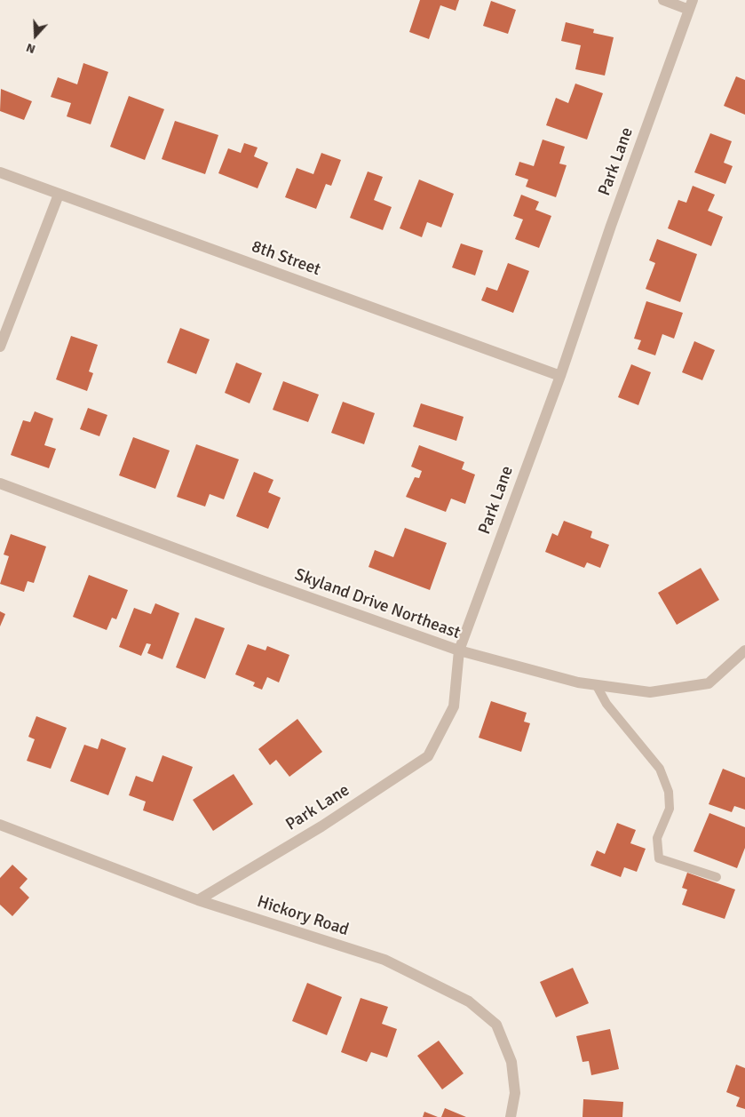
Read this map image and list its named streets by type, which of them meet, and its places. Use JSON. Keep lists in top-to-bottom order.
{
  "streets": {
    "street": [
      "Park Lane",
      "8th Street",
      "Skyland Drive Northeast",
      "Hickory Road"
    ]
  },
  "crossings": [
    ["Park Lane", "8th Street"],
    ["Park Lane", "Skyland Drive Northeast"],
    ["Park Lane", "Hickory Road"]
  ],
  "north": "bottom"
}
